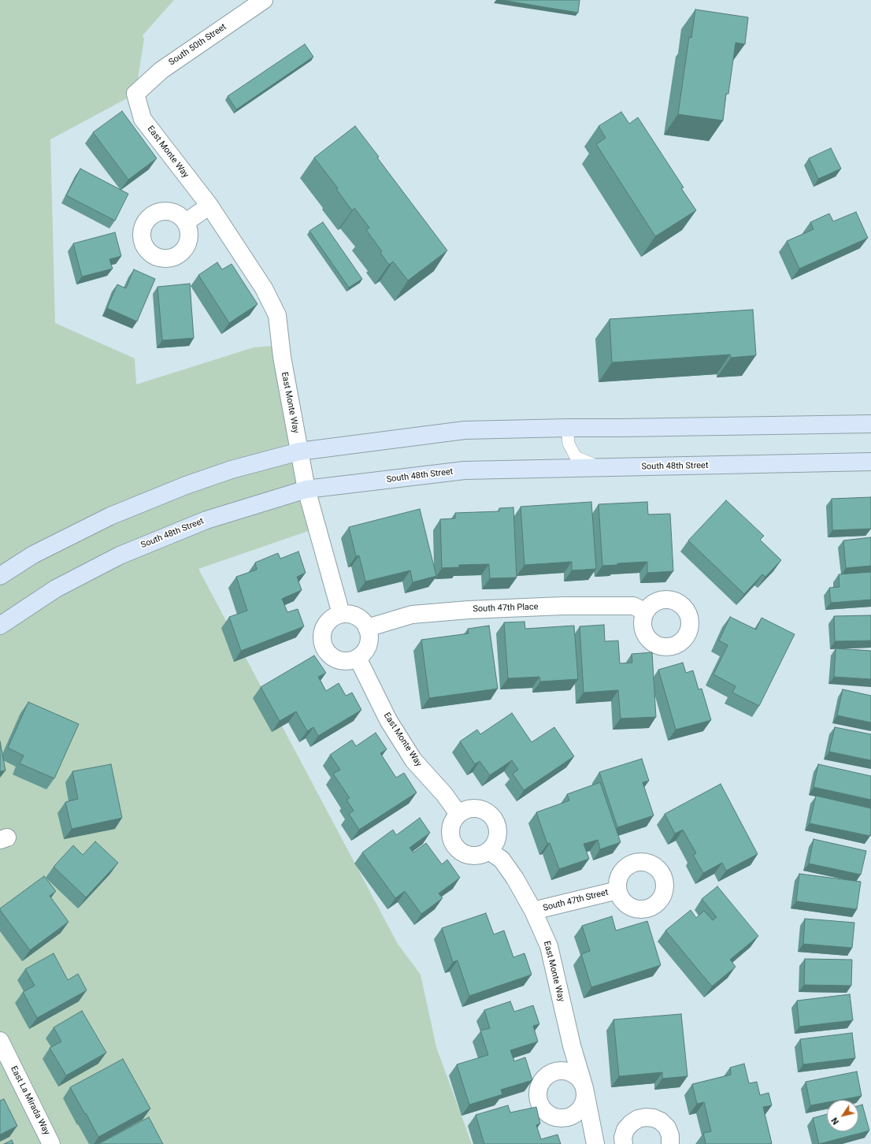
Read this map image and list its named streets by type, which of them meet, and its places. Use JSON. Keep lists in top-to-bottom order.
{
  "streets": {
    "main road": ["South 48th Street"],
    "street": [
      "South 50th Street",
      "East Monte Way",
      "South 47th Place",
      "South 47th Street",
      "East La Mirada Way"
    ]
  },
  "crossings": [
    ["South 50th Street", "East Monte Way"],
    ["East Monte Way", "South 48th Street"],
    ["East Monte Way", "South 47th Place"],
    ["East Monte Way", "South 47th Street"]
  ],
  "north": "bottom left"
}
